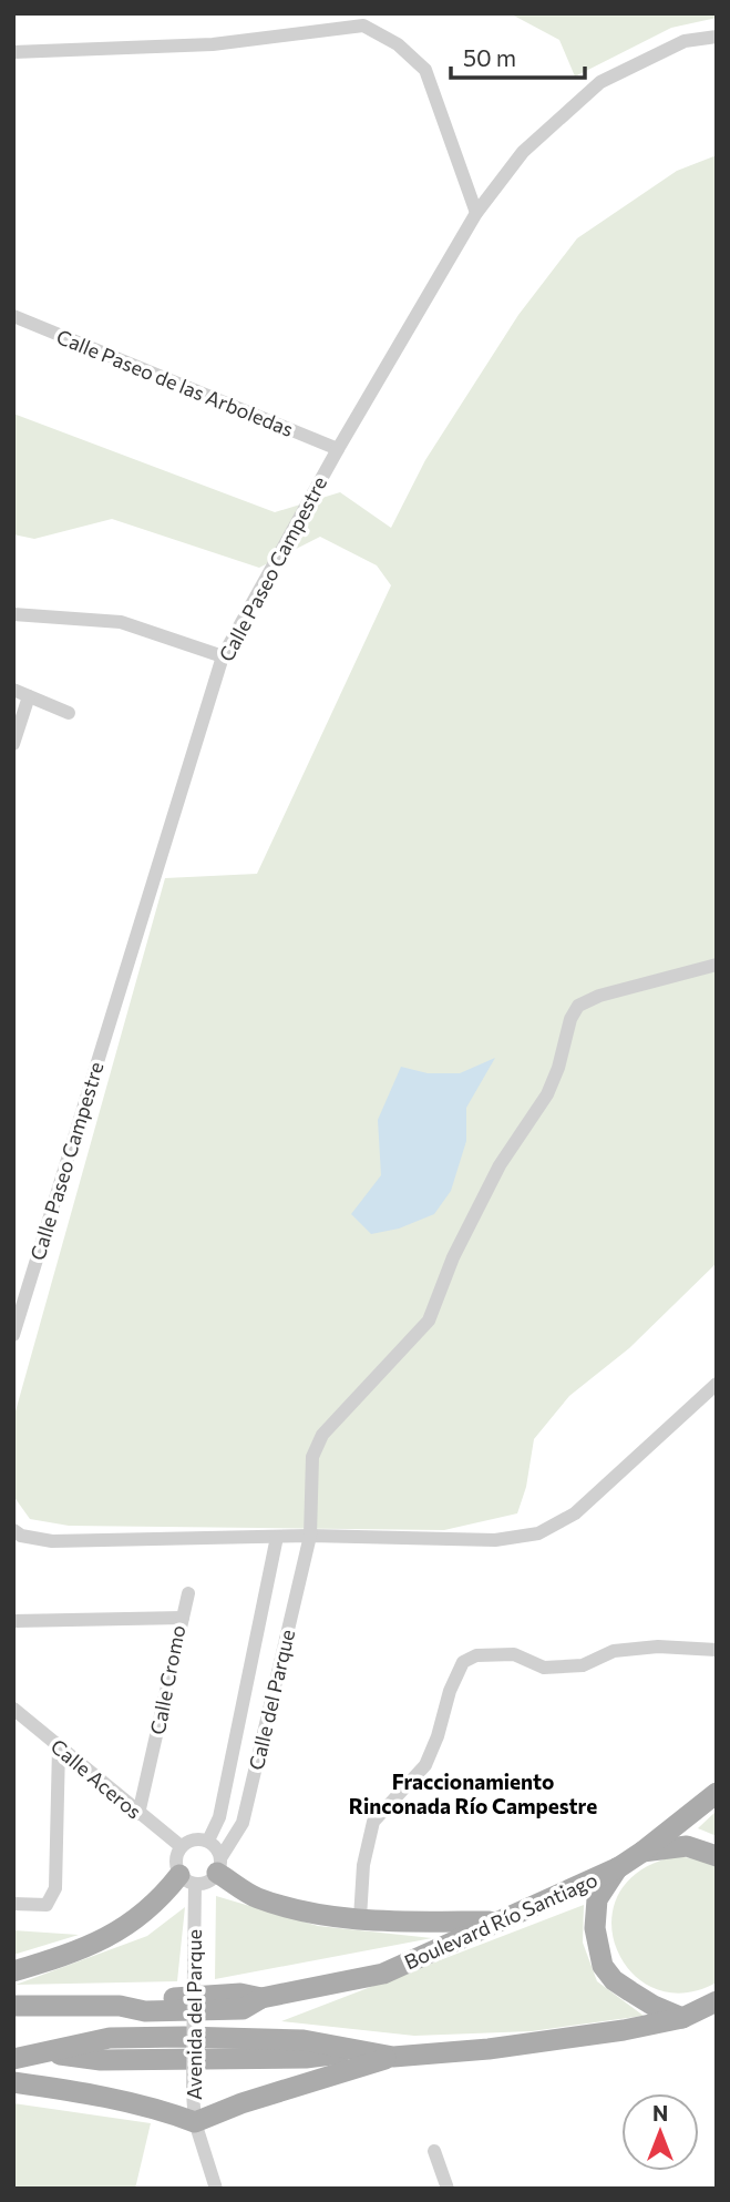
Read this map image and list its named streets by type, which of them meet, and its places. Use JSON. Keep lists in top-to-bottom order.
{
  "streets": {
    "main road": ["Boulevard Río Santiago"],
    "street": [
      "Calle Paseo de las Arboledas",
      "Calle Paseo Campestre",
      "Calle Cromo",
      "Calle del Parque",
      "Calle Aceros",
      "Avenida del Parque"
    ]
  },
  "crossings": [
    ["Calle Paseo de las Arboledas", "Calle Paseo Campestre"],
    ["Calle Cromo", "Calle Aceros"],
    ["Calle del Parque", "Calle Aceros"],
    ["Calle del Parque", "Avenida del Parque"],
    ["Calle Aceros", "Avenida del Parque"]
  ],
  "districts": ["Fraccionamiento Rinconada Río Campestre"],
  "scale_bar": "50 m",
  "north": "top"
}
